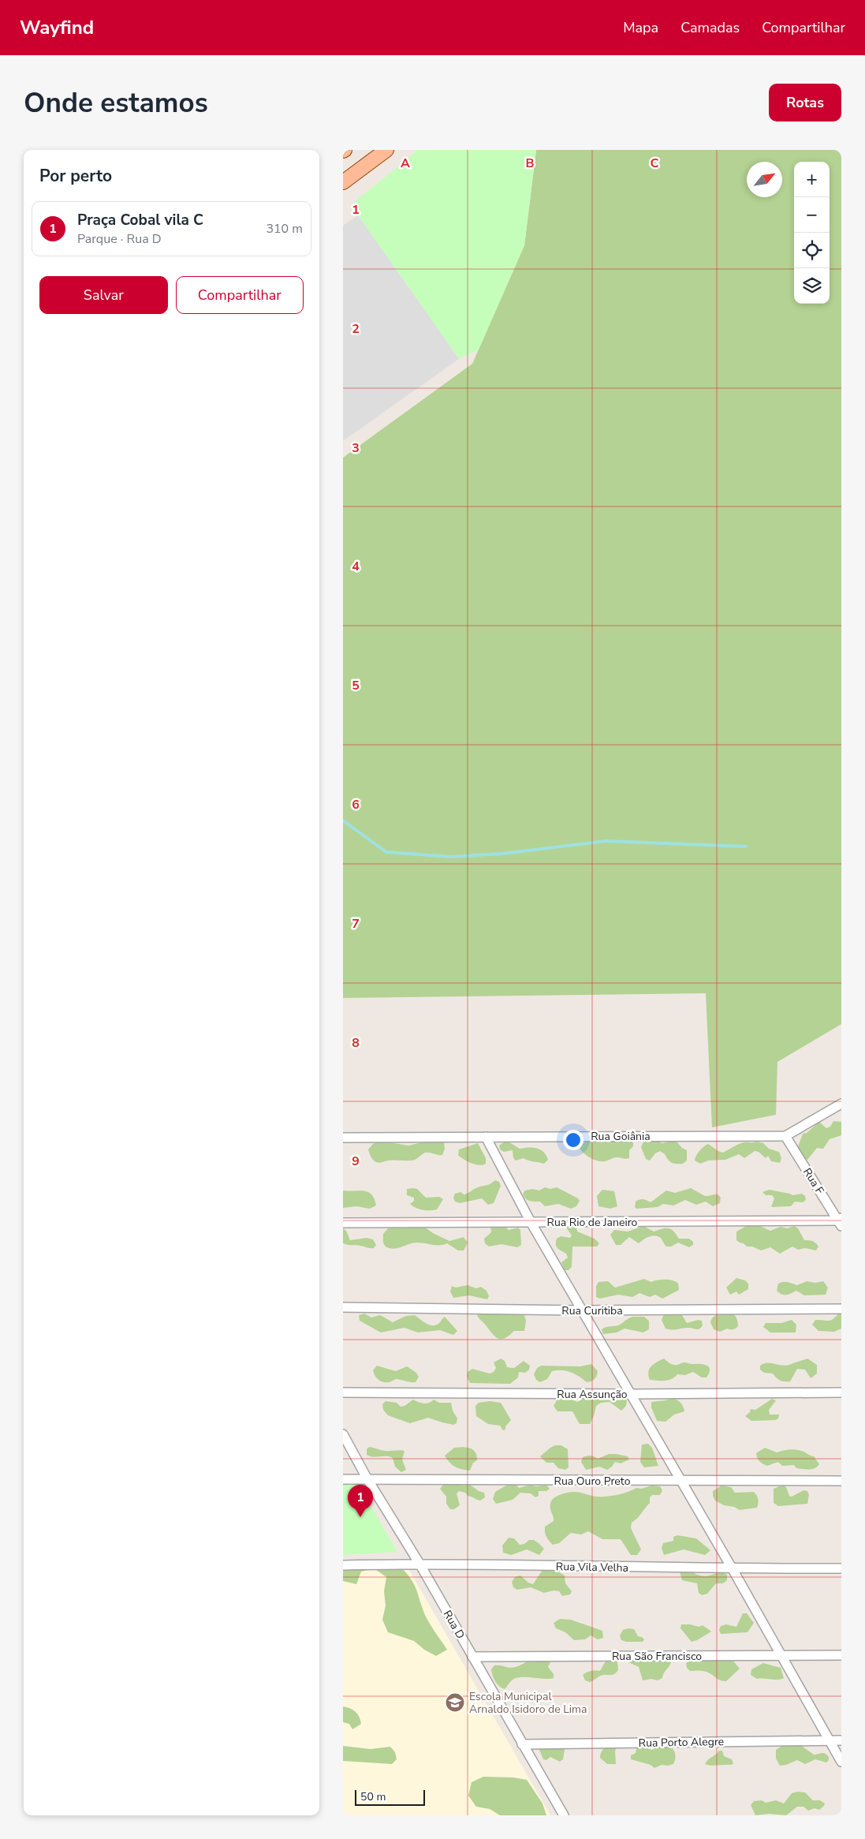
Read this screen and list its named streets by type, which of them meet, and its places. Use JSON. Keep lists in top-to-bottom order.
{
  "streets": {
    "street": [
      "Rua Goiânia",
      "Rua F",
      "Rua Rio de Janeiro",
      "Rua Curitiba",
      "Rua Assunção",
      "Rua Ouro Preto",
      "Rua Vila Velha",
      "Rua D",
      "Rua São Francisco",
      "Rua Porto Alegre"
    ]
  },
  "crossings": [
    ["Rua Goiânia", "Rua F"],
    ["Rua F", "Rua Rio de Janeiro"],
    ["Rua Ouro Preto", "Rua D"],
    ["Rua Vila Velha", "Rua D"],
    ["Rua D", "Rua São Francisco"],
    ["Rua D", "Rua Porto Alegre"]
  ],
  "places": {
    "school or university": ["Escola Municipal Arnaldo Isidoro de Lima"]
  },
  "scale_bar": "50 m",
  "north": "top right",
  "page": {
    "header": "Wayfind",
    "nav": ["Mapa", "Camadas", "Compartilhar"],
    "buttons": [
      "Rotas",
      ["Salvar", "Compartilhar"]
    ],
    "title": "Onde estamos",
    "heading": "Por perto",
    "map_buttons": ["+", "−"],
    "list": [
      {
        "mark": "1",
        "name": "Praça Cobal vila C",
        "note": "Parque · Rua D",
        "value": "310 m"
      }
    ],
    "pins": "1",
    "scale": "50 m"
  },
  "grid": {
    "columns": ["A", "B", "C"],
    "rows": [
      "1",
      "2",
      "3",
      "4",
      "5",
      "6",
      "7",
      "8",
      "9"
    ]
  }
}
